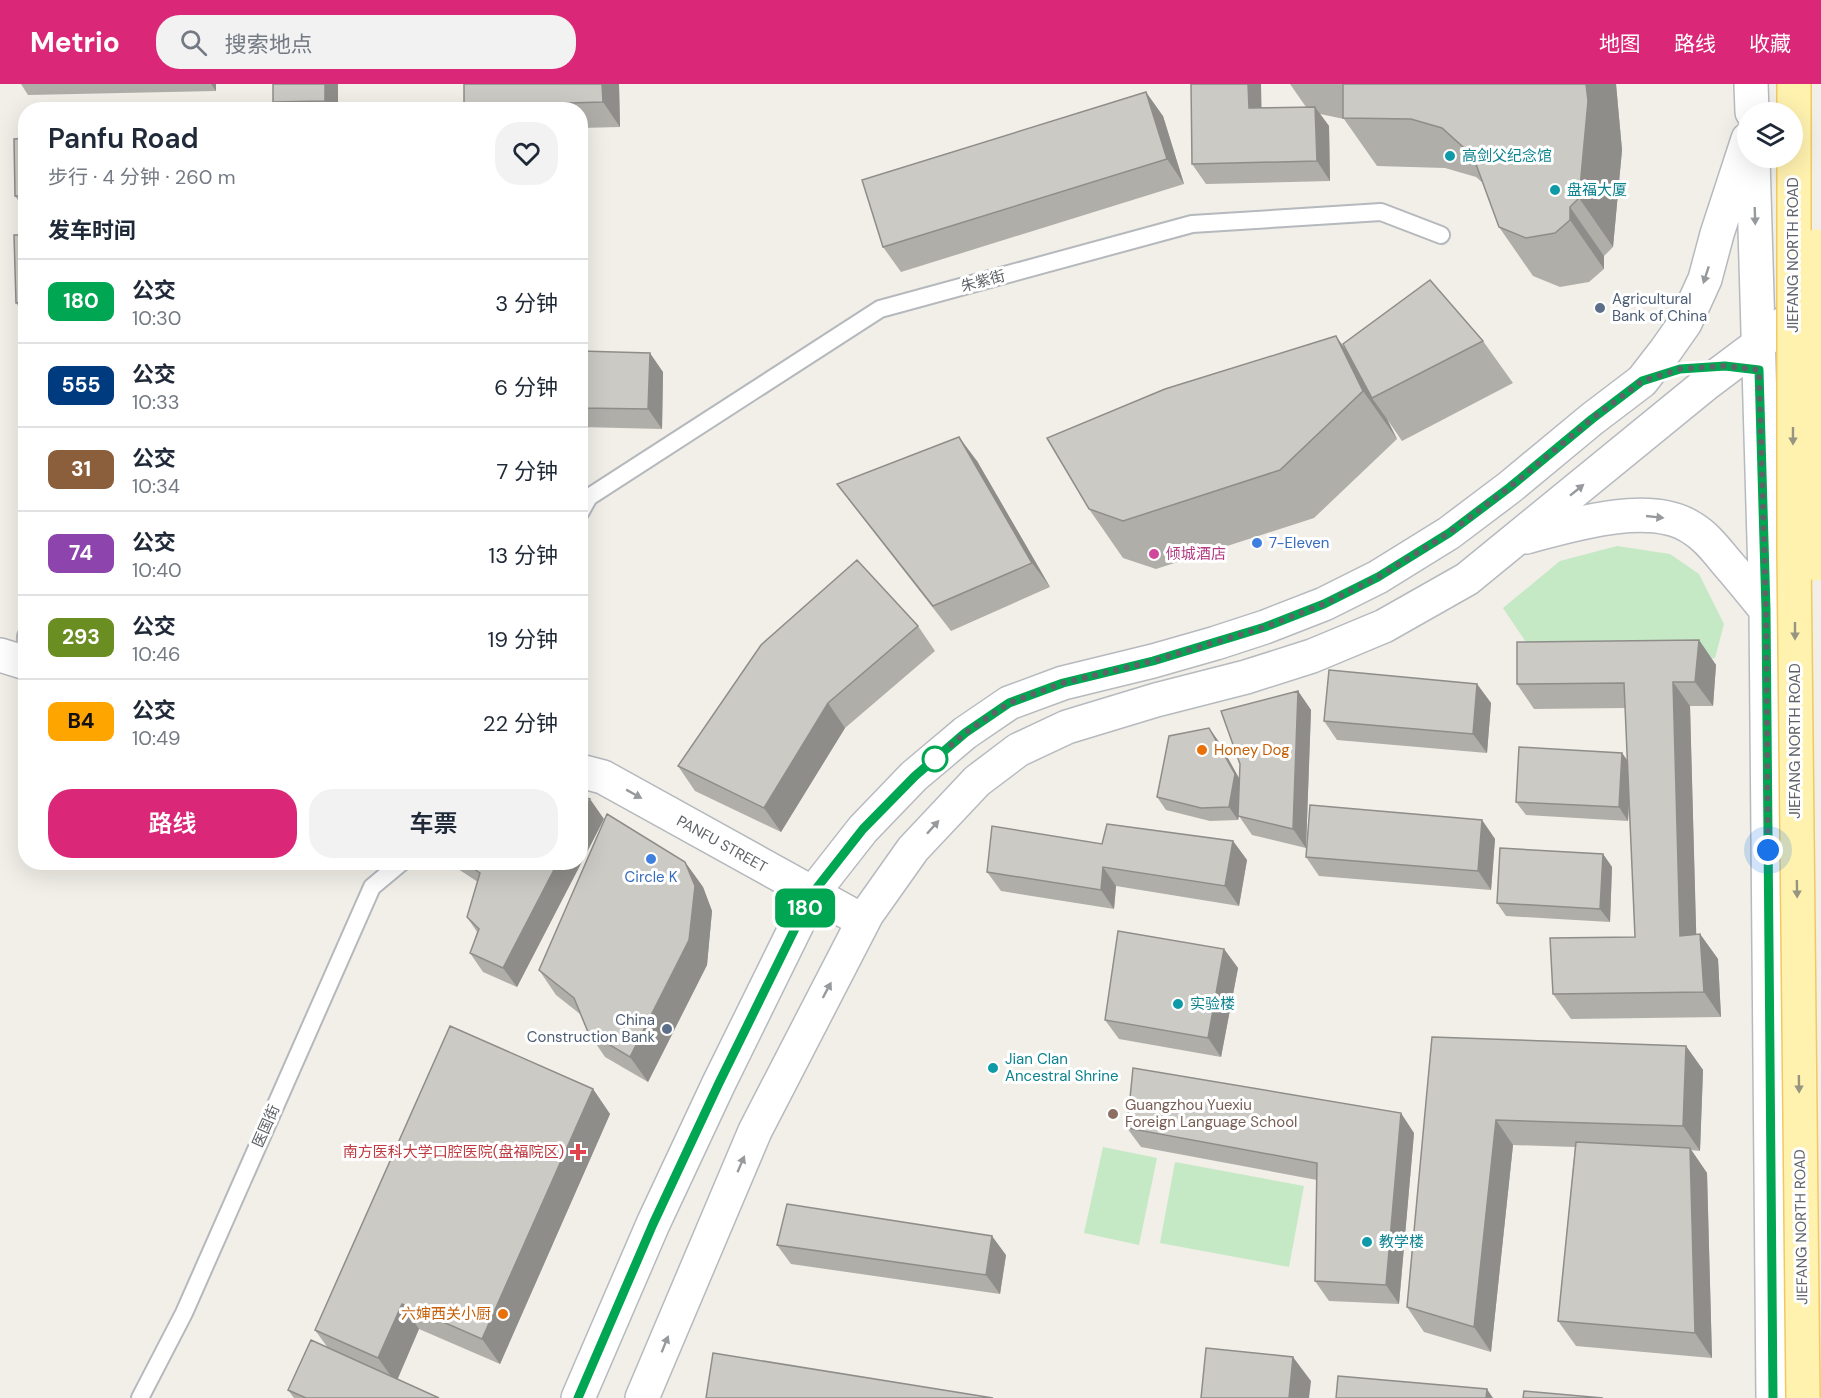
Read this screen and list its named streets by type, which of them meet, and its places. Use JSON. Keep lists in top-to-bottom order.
{
  "streets": {
    "main road": ["JIEFANG NORTH ROAD", "PANFU STREET"],
    "lane": ["朱紫街", "医国街"]
  },
  "one_way": ["PANFU STREET"],
  "places": {
    "other": [
      "高剑父纪念馆",
      "盘福大厦",
      "Agricultural Bank of China",
      "7-Eleven",
      "倾城酒店",
      "Honey Dog",
      "Circle K",
      "实验楼",
      "China Construction Bank",
      "Jian Clan Ancestral Shrine",
      "Guangzhou Yuexiu Foreign Language School",
      "教学楼",
      "六婶西关小厨"
    ],
    "health": ["南方医科大学口腔医院(盘福院区)"]
  },
  "lines": ["bus line 180"],
  "page": {
    "header": "Metrio",
    "search": "搜索地点",
    "nav": ["地图", "路线", "收藏"],
    "on_map": "180",
    "heading": [
      ["Panfu Road", "步行 · 4 分钟 · 260 m"],
      "发车时间"
    ],
    "list": [
      {
        "mark": "180",
        "name": "公交",
        "note": "10:30",
        "value": "3 分钟"
      },
      {
        "mark": "555",
        "name": "公交",
        "note": "10:33",
        "value": "6 分钟"
      },
      {
        "mark": "31",
        "name": "公交",
        "note": "10:34",
        "value": "7 分钟"
      },
      {
        "mark": "74",
        "name": "公交",
        "note": "10:40",
        "value": "13 分钟"
      },
      {
        "mark": "293",
        "name": "公交",
        "note": "10:46",
        "value": "19 分钟"
      },
      {
        "mark": "B4",
        "name": "公交",
        "note": "10:49",
        "value": "22 分钟"
      }
    ],
    "buttons": ["路线", "车票"]
  }
}
